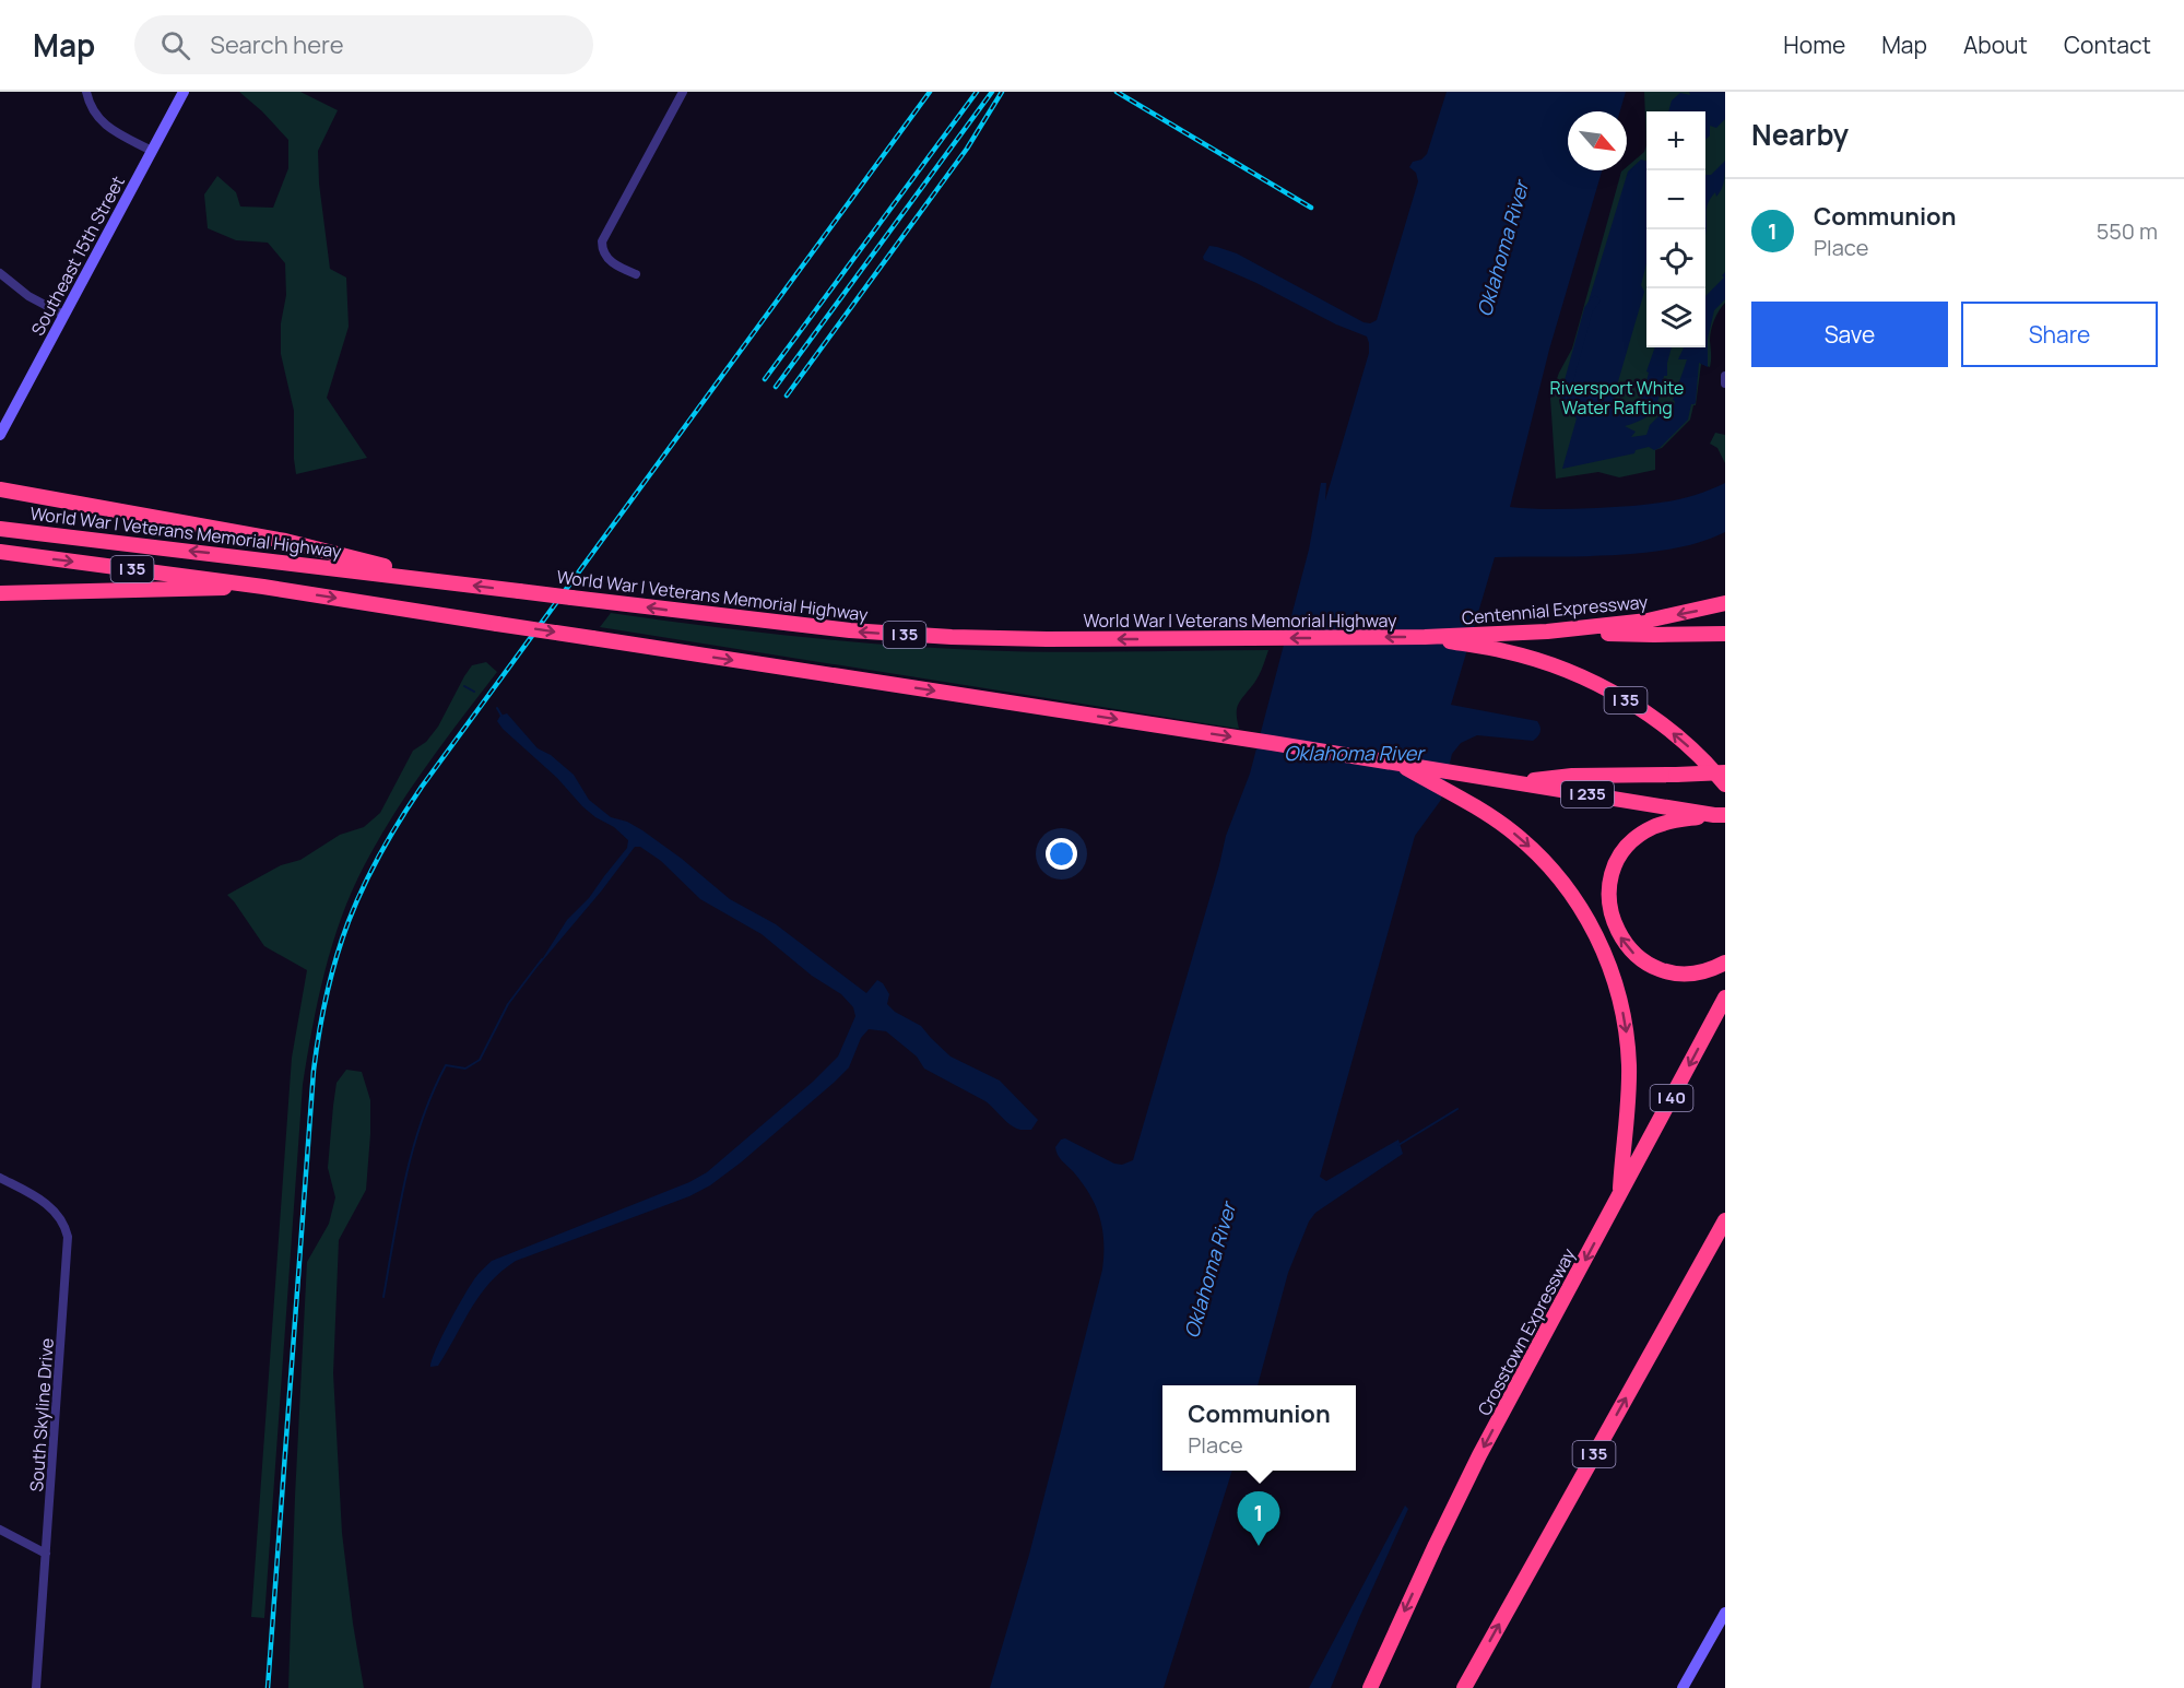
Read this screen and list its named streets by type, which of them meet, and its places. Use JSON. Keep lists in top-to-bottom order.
{
  "streets": {
    "highway": [
      "World War I Veterans Memorial Highway",
      "I 35",
      "Centennial Expressway",
      "I 235",
      "I 40",
      "Crosstown Expressway"
    ],
    "main road": ["Southeast 15th Street"],
    "street": ["South Skyline Drive"]
  },
  "crossings": [
    ["World War I Veterans Memorial Highway", "I 35"],
    ["World War I Veterans Memorial Highway", "Centennial Expressway"],
    ["I 35", "Centennial Expressway"],
    ["I 35", "I 235"],
    ["I 35", "Crosstown Expressway"]
  ],
  "water": ["Oklahoma River"],
  "parks": ["Riversport White Water Rafting"],
  "north": "bottom right",
  "page": {
    "header": "Map",
    "search": "Search here",
    "nav": [
      "Home",
      "Map",
      "About",
      "Contact"
    ],
    "heading": "Nearby",
    "map_buttons": ["+", "−"],
    "list": [
      {
        "mark": "1",
        "name": "Communion",
        "note": "Place",
        "value": "550 m"
      }
    ],
    "buttons": ["Save", "Share"],
    "popup": ["Communion", "Place"],
    "pins": "1"
  }
}
